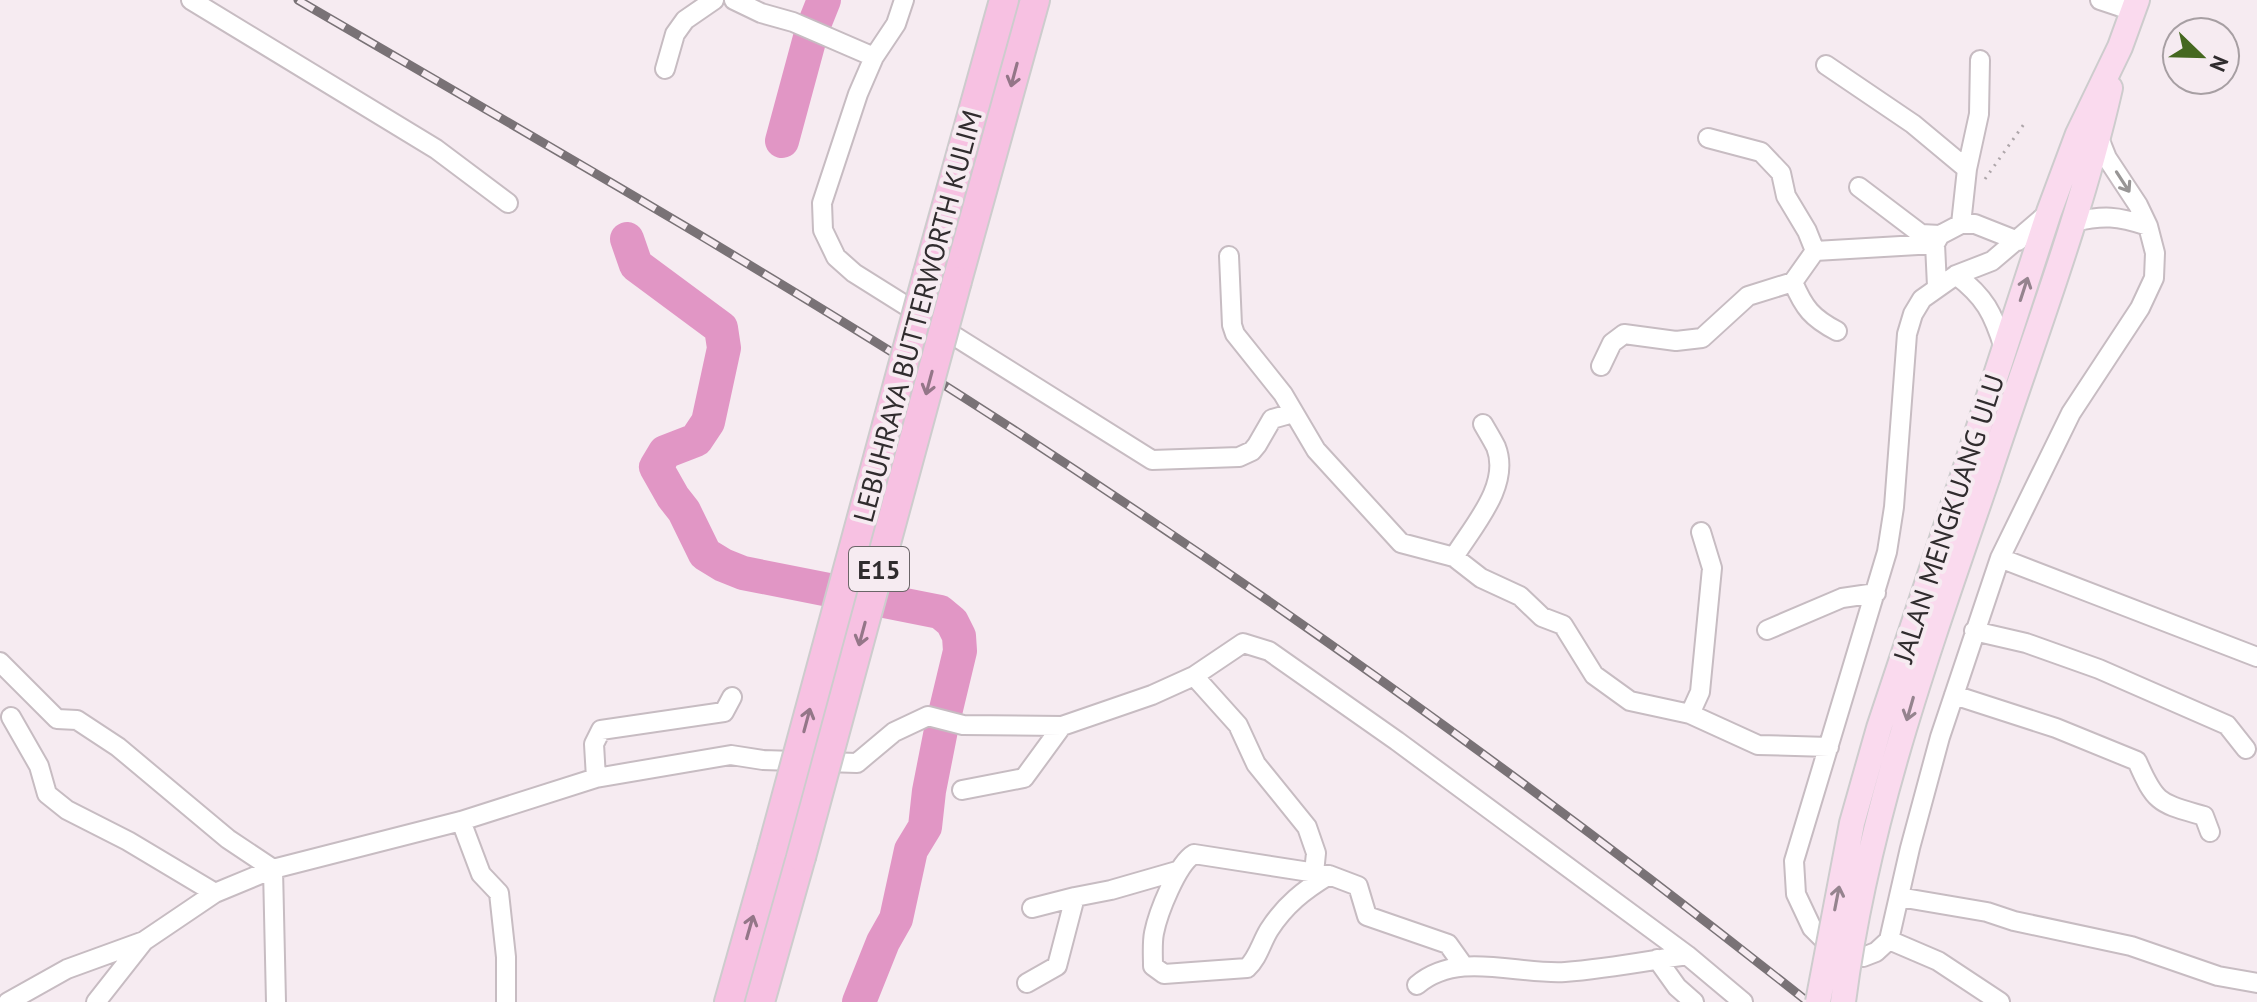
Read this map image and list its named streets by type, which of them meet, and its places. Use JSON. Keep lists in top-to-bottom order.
{
  "streets": {
    "highway": ["LEBUHRAYA BUTTERWORTH KULIM", "E15"],
    "main road": ["JALAN MENGKUANG ULU"]
  },
  "north": "bottom right"
}
